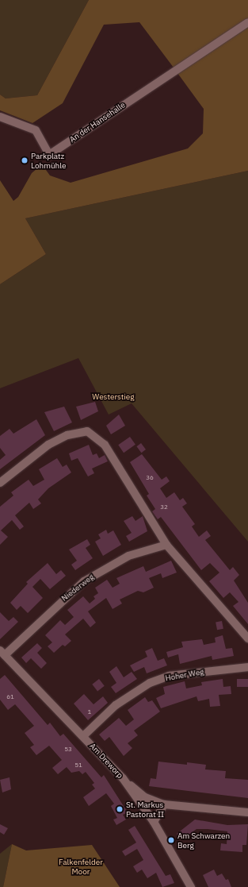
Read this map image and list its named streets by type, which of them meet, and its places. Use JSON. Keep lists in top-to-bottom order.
{
  "streets": {
    "street": [
      "An der Hansehalle",
      "Niederweg",
      "Hoher Weg",
      "Am Dreworp"
    ]
  },
  "crossings": [
    ["Niederweg", "Am Dreworp"],
    ["Hoher Weg", "Am Dreworp"]
  ],
  "parks": ["Westerstieg", "Falkenfelder Moor"],
  "places": ["Parkplatz Lohmühle", "St. Markus Pastorat II", "Am Schwarzen Berg"],
  "house_numbers": [
    "36",
    "32",
    "61",
    "1",
    "53",
    "51"
  ]
}
